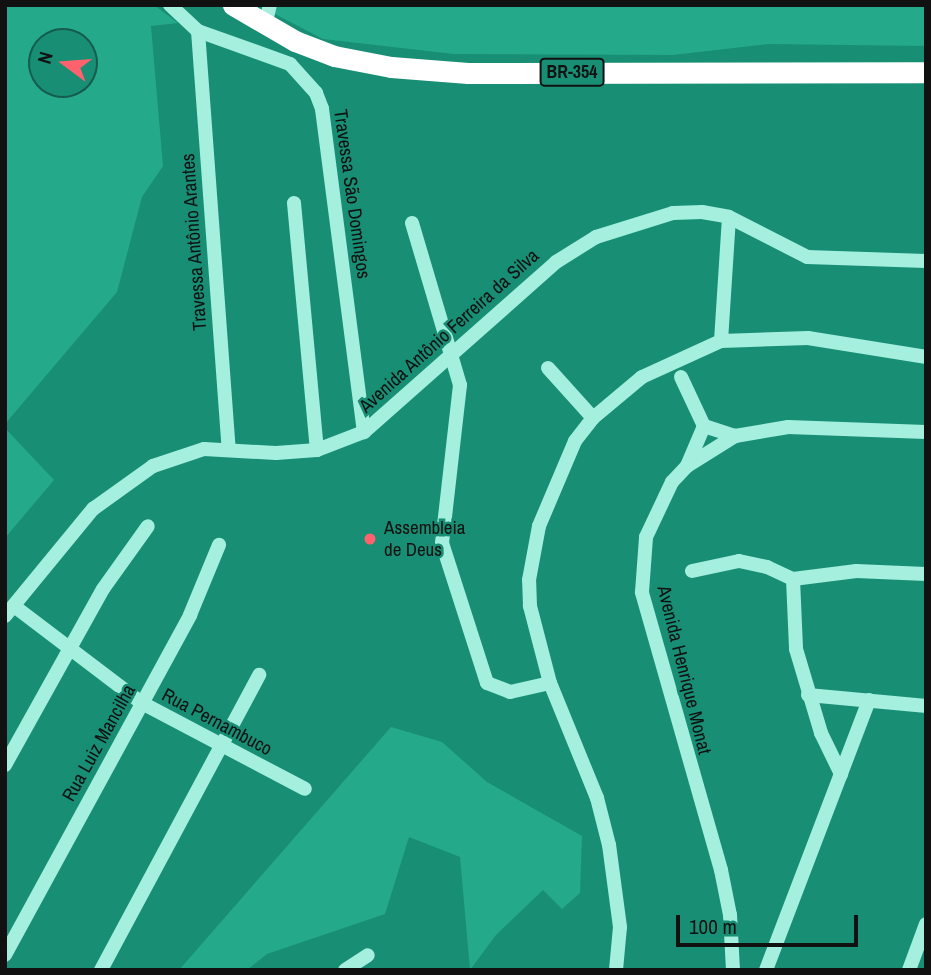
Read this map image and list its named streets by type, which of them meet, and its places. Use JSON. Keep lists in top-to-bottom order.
{
  "streets": {
    "highway": ["BR-354"],
    "street": [
      "Travessa São Domingos",
      "Travessa Antônio Arantes",
      "Avenida Antônio Ferreira da Silva",
      "Avenida Henrique Monat",
      "Rua Pernambuco",
      "Rua Luiz Mancilha"
    ]
  },
  "crossings": [
    ["Travessa São Domingos", "Travessa Antônio Arantes"],
    ["Travessa São Domingos", "Avenida Antônio Ferreira da Silva"],
    ["Travessa Antônio Arantes", "Avenida Antônio Ferreira da Silva"],
    ["Avenida Antônio Ferreira da Silva", "Rua Pernambuco"],
    ["Rua Pernambuco", "Rua Luiz Mancilha"]
  ],
  "places": ["Assembleia de Deus"],
  "scale_bar": "100 m",
  "north": "left"
}
